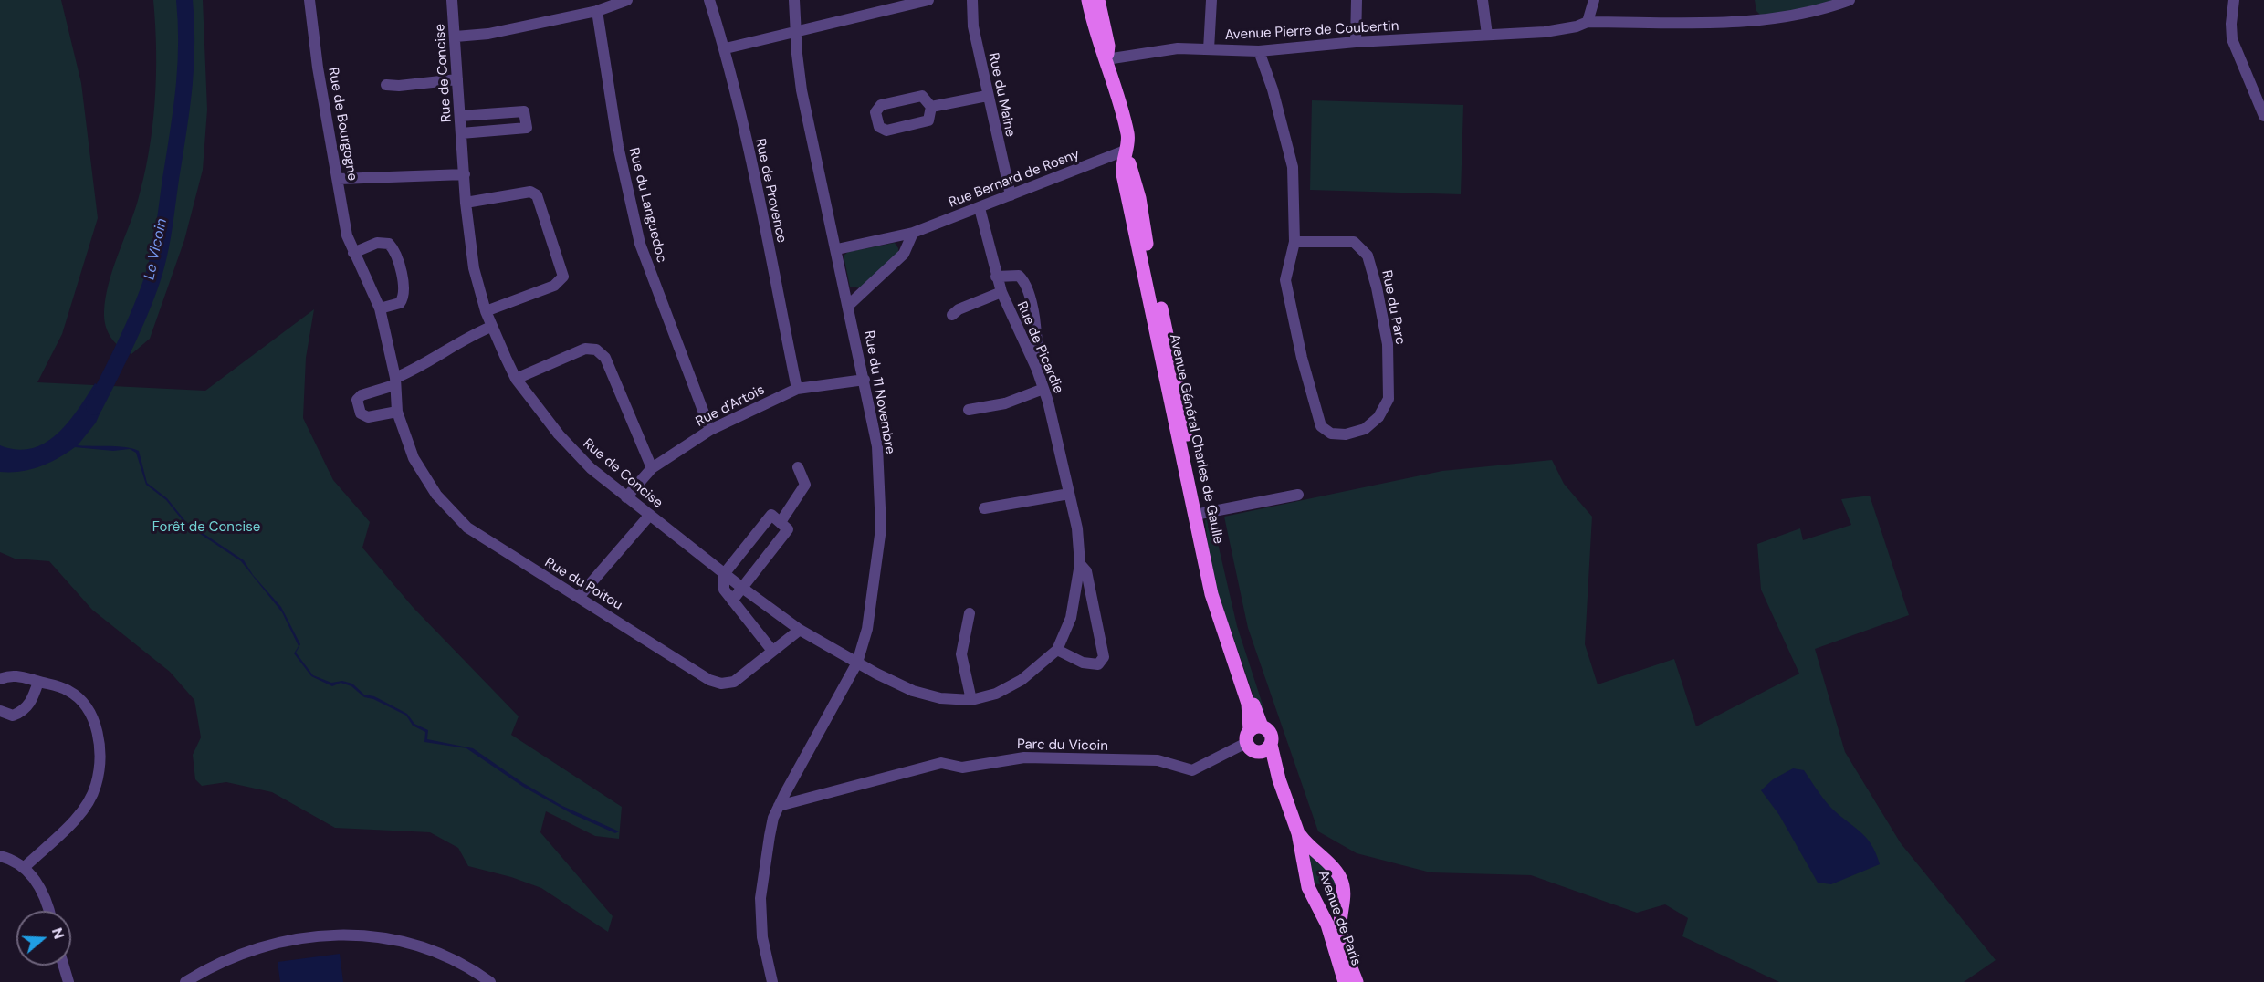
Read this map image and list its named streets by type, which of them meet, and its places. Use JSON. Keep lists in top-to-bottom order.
{
  "streets": {
    "main road": ["Avenue Général Charles de Gaulle", "Avenue de Paris"],
    "street": [
      "Avenue Pierre de Coubertin",
      "Rue de Concise",
      "Rue du Maine",
      "Rue de Bourgogne",
      "Rue Bernard de Rosny",
      "Rue de Provence",
      "Rue du Languedoc",
      "Rue du Parc",
      "Rue de Picardie",
      "Rue du 11 Novembre",
      "Rue d'Artois",
      "Rue du Poitou",
      "Parc du Vicoin"
    ]
  },
  "crossings": [
    ["Avenue Pierre de Coubertin", "Rue du Parc"],
    ["Avenue Pierre de Coubertin", "Avenue Général Charles de Gaulle"],
    ["Rue de Concise", "Rue de Picardie"],
    ["Rue de Concise", "Rue du 11 Novembre"],
    ["Rue de Concise", "Rue d'Artois"],
    ["Rue de Concise", "Rue du Poitou"],
    ["Rue du Maine", "Rue Bernard de Rosny"],
    ["Rue de Bourgogne", "Rue du Poitou"],
    ["Rue Bernard de Rosny", "Rue de Picardie"],
    ["Rue Bernard de Rosny", "Rue du 11 Novembre"],
    ["Rue Bernard de Rosny", "Avenue Général Charles de Gaulle"],
    ["Rue de Provence", "Rue d'Artois"],
    ["Rue du Languedoc", "Rue d'Artois"],
    ["Rue de Picardie", "Rue du 11 Novembre"],
    ["Rue du 11 Novembre", "Rue d'Artois"],
    ["Rue du 11 Novembre", "Parc du Vicoin"],
    ["Avenue Général Charles de Gaulle", "Parc du Vicoin"],
    ["Avenue Général Charles de Gaulle", "Avenue de Paris"]
  ],
  "water": ["Le Vicoin"],
  "parks": ["Forêt de Concise"],
  "north": "right"
}
